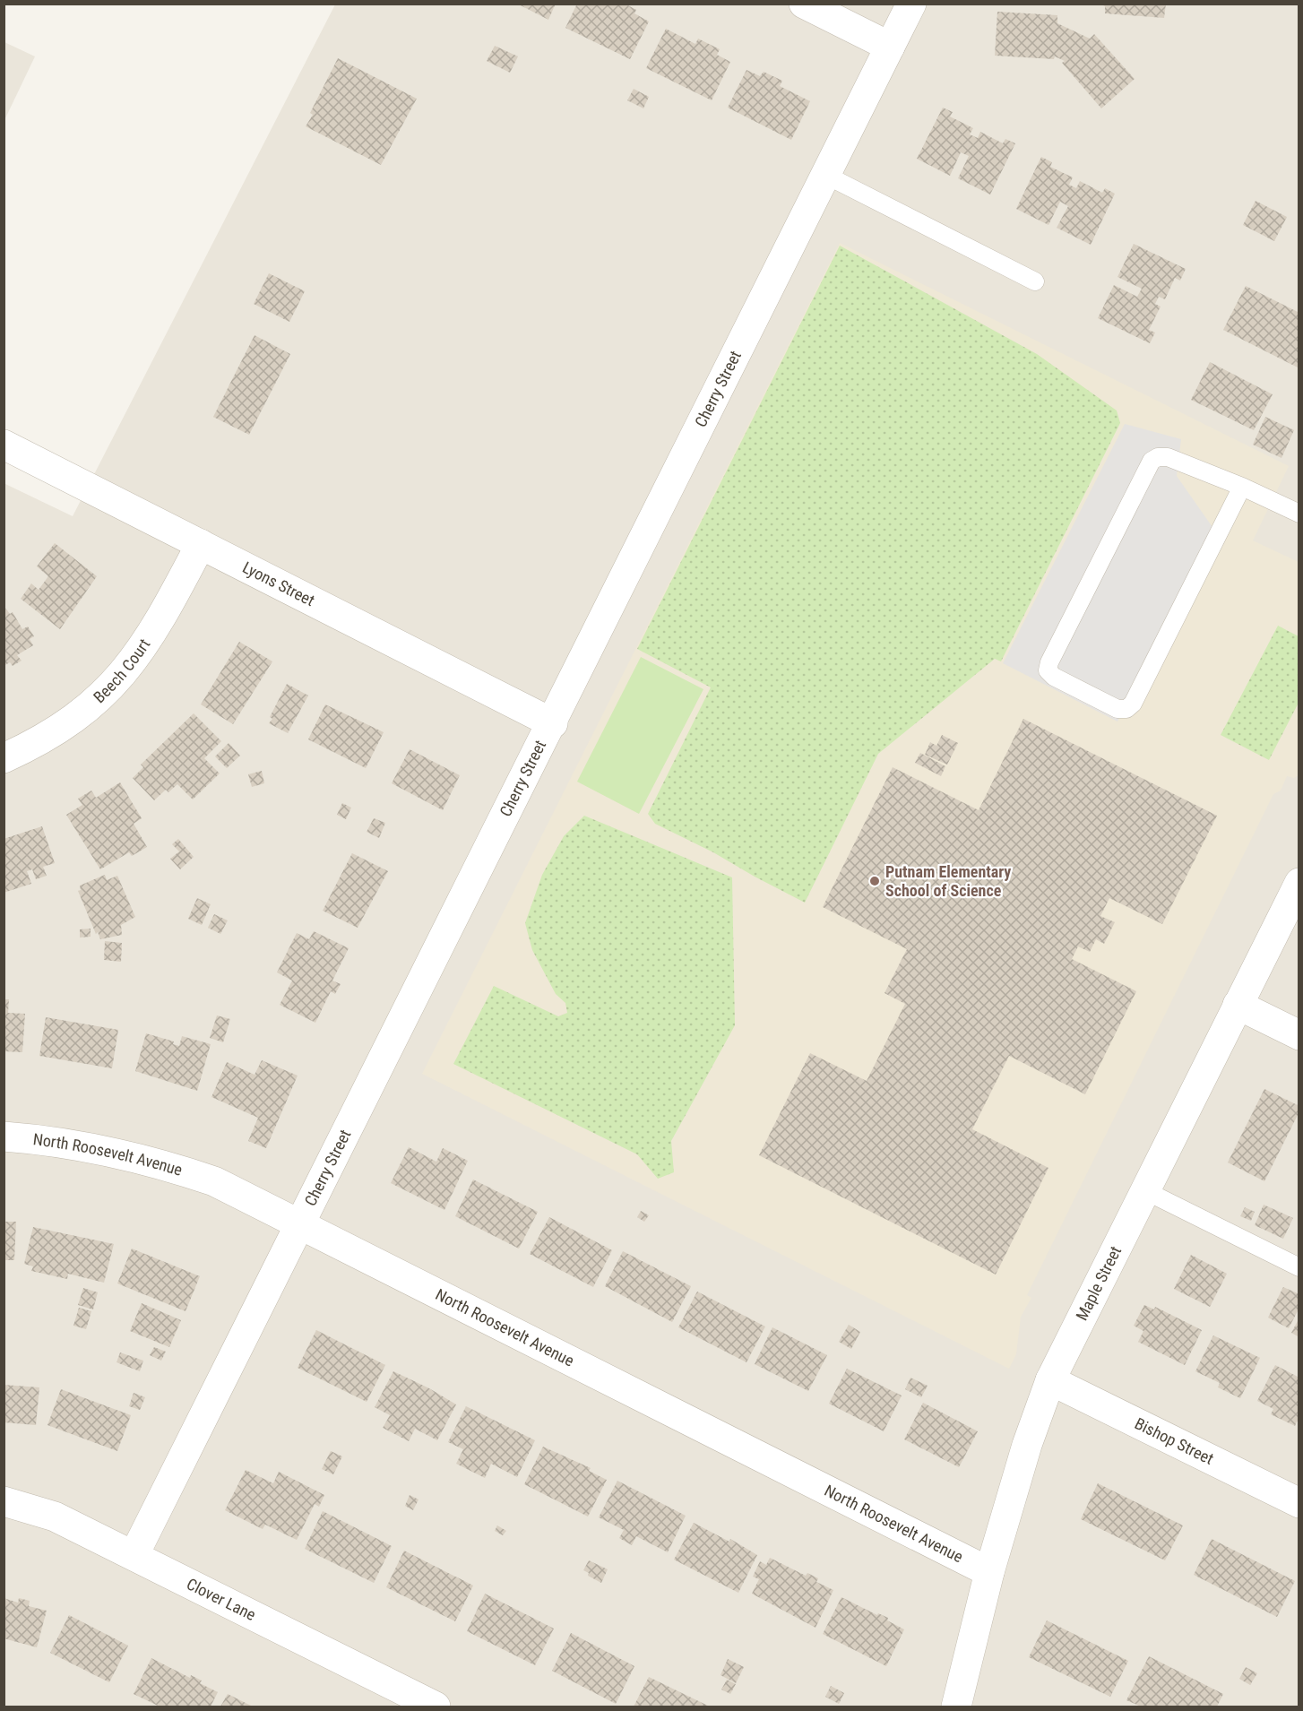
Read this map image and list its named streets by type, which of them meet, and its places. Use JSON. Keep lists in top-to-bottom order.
{
  "streets": {
    "street": [
      "Cherry Street",
      "Lyons Street",
      "Beech Court",
      "North Roosevelt Avenue",
      "Maple Street",
      "Bishop Street",
      "Clover Lane"
    ]
  },
  "crossings": [
    ["Cherry Street", "Lyons Street"],
    ["Cherry Street", "North Roosevelt Avenue"],
    ["Cherry Street", "Clover Lane"],
    ["Lyons Street", "Beech Court"],
    ["North Roosevelt Avenue", "Maple Street"],
    ["Maple Street", "Bishop Street"]
  ],
  "places": ["Putnam Elementary School of Science"]
}
